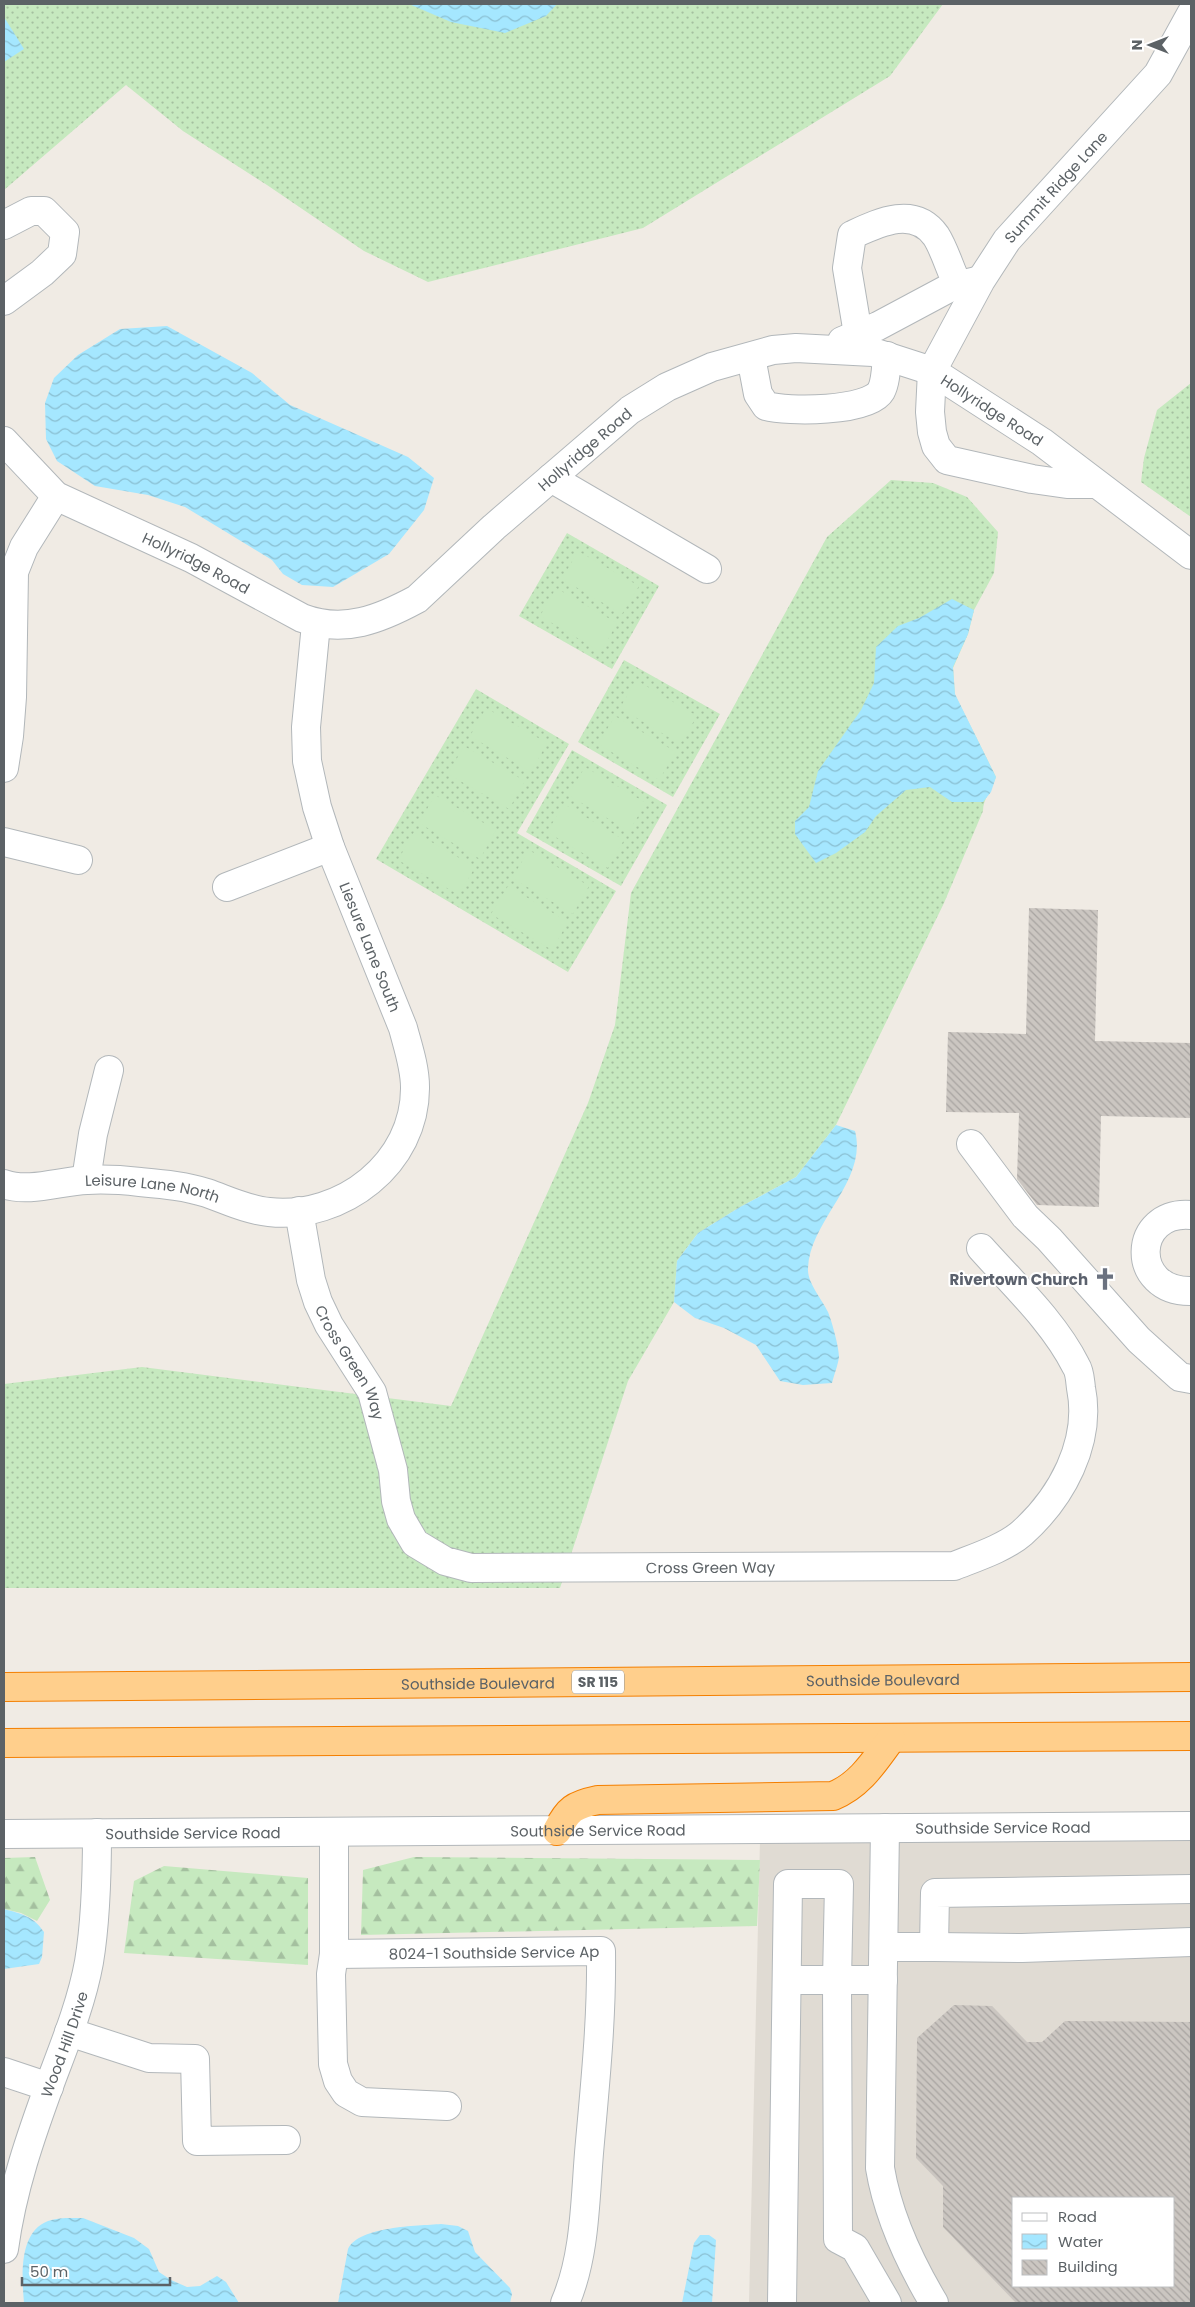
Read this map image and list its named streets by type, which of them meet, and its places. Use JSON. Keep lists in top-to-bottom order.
{
  "streets": {
    "highway": ["Southside Boulevard", "SR 115"],
    "street": [
      "Summit Ridge Lane",
      "Hollyridge Road",
      "Liesure Lane South",
      "Leisure Lane North",
      "Cross Green Way",
      "Southside Service Road",
      "8024-1 Southside Service Ap",
      "Wood Hill Drive"
    ]
  },
  "crossings": [
    ["Summit Ridge Lane", "Hollyridge Road"],
    ["Hollyridge Road", "Liesure Lane South"],
    ["Liesure Lane South", "Leisure Lane North"],
    ["Liesure Lane South", "Cross Green Way"],
    ["Leisure Lane North", "Cross Green Way"],
    ["Southside Service Road", "Wood Hill Drive"]
  ],
  "places": {
    "church": ["Rivertown Church"]
  },
  "legend": ["Road", "Water", "Building"],
  "scale_bar": "50 m",
  "north": "left"
}
